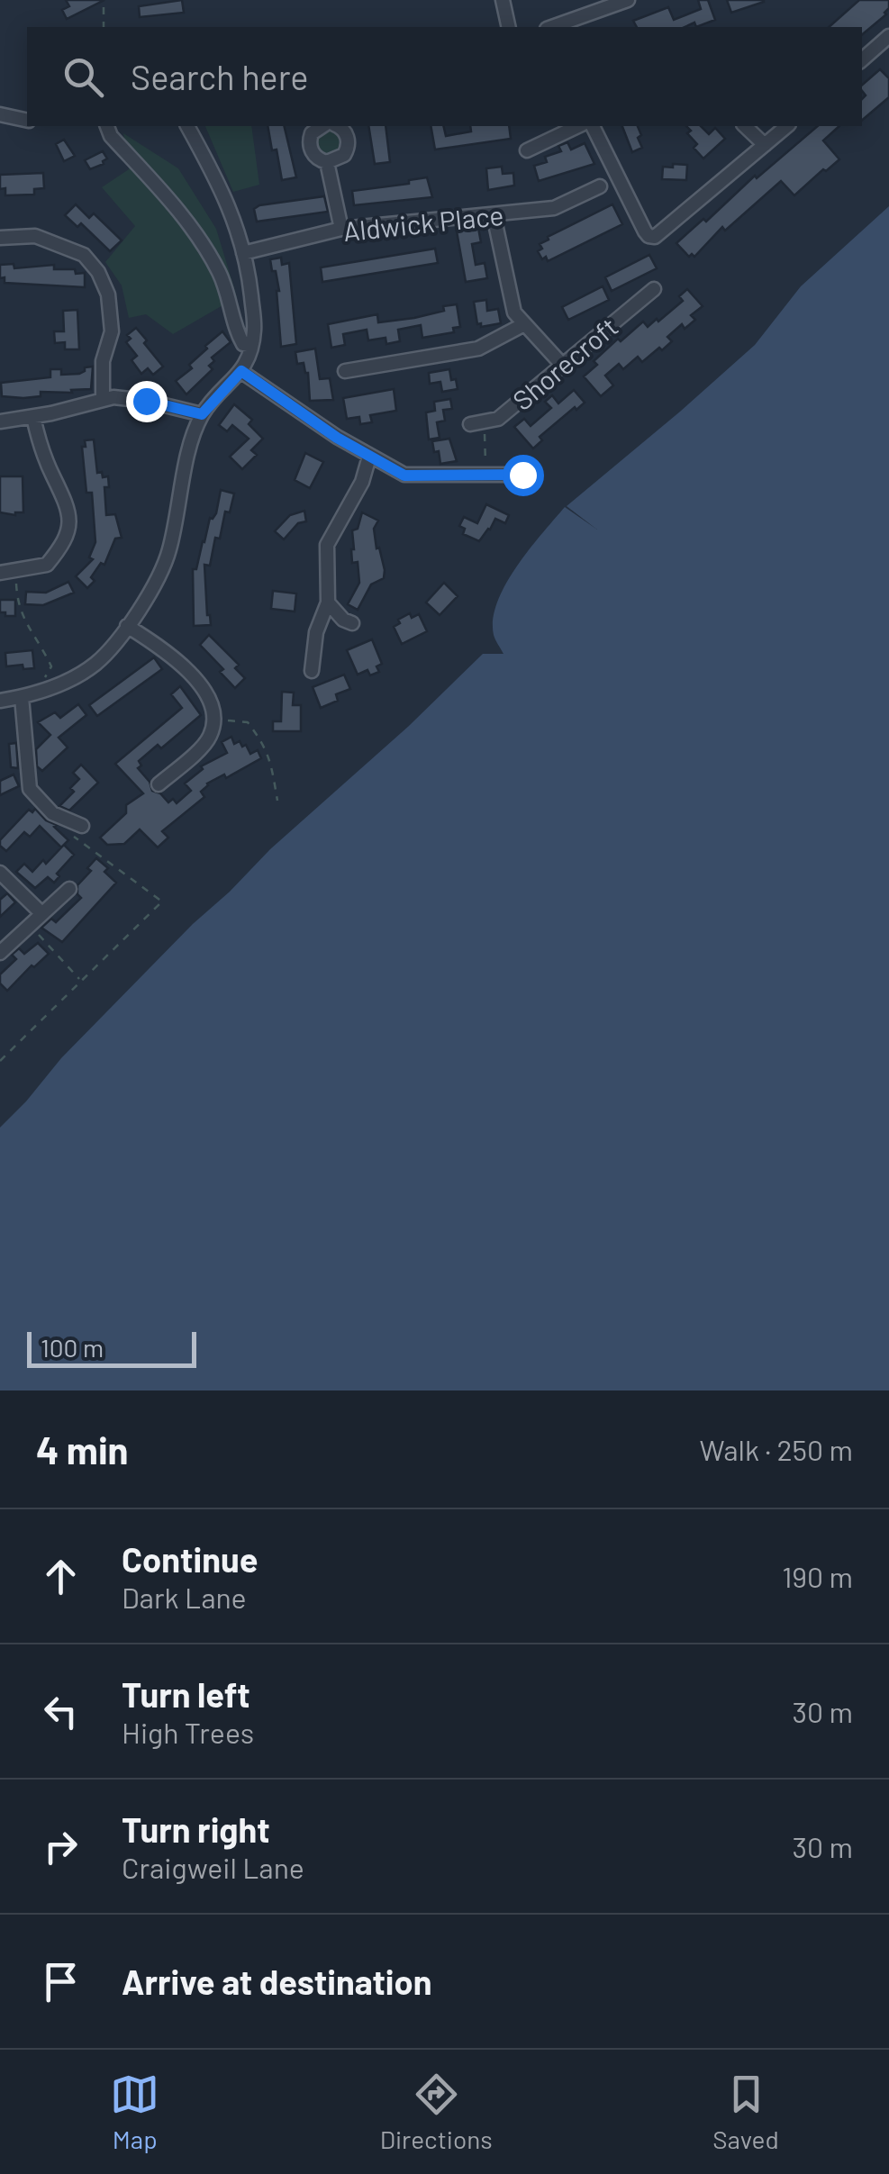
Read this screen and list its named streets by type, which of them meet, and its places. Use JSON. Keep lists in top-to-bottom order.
{
  "streets": {
    "street": ["Aldwick Place", "Shorecroft"]
  },
  "scale_bar": "100 m",
  "page": {
    "search": "Search here",
    "scale": "100 m",
    "heading": ["4 min", "Walk · 250 m"],
    "list": [
      ["Continue", "Dark Lane", "190 m"],
      ["Turn left", "High Trees", "30 m"],
      ["Turn right", "Craigweil Lane", "30 m"],
      "Arrive at destination"
    ],
    "nav": ["Map", "Directions", "Saved"]
  }
}
